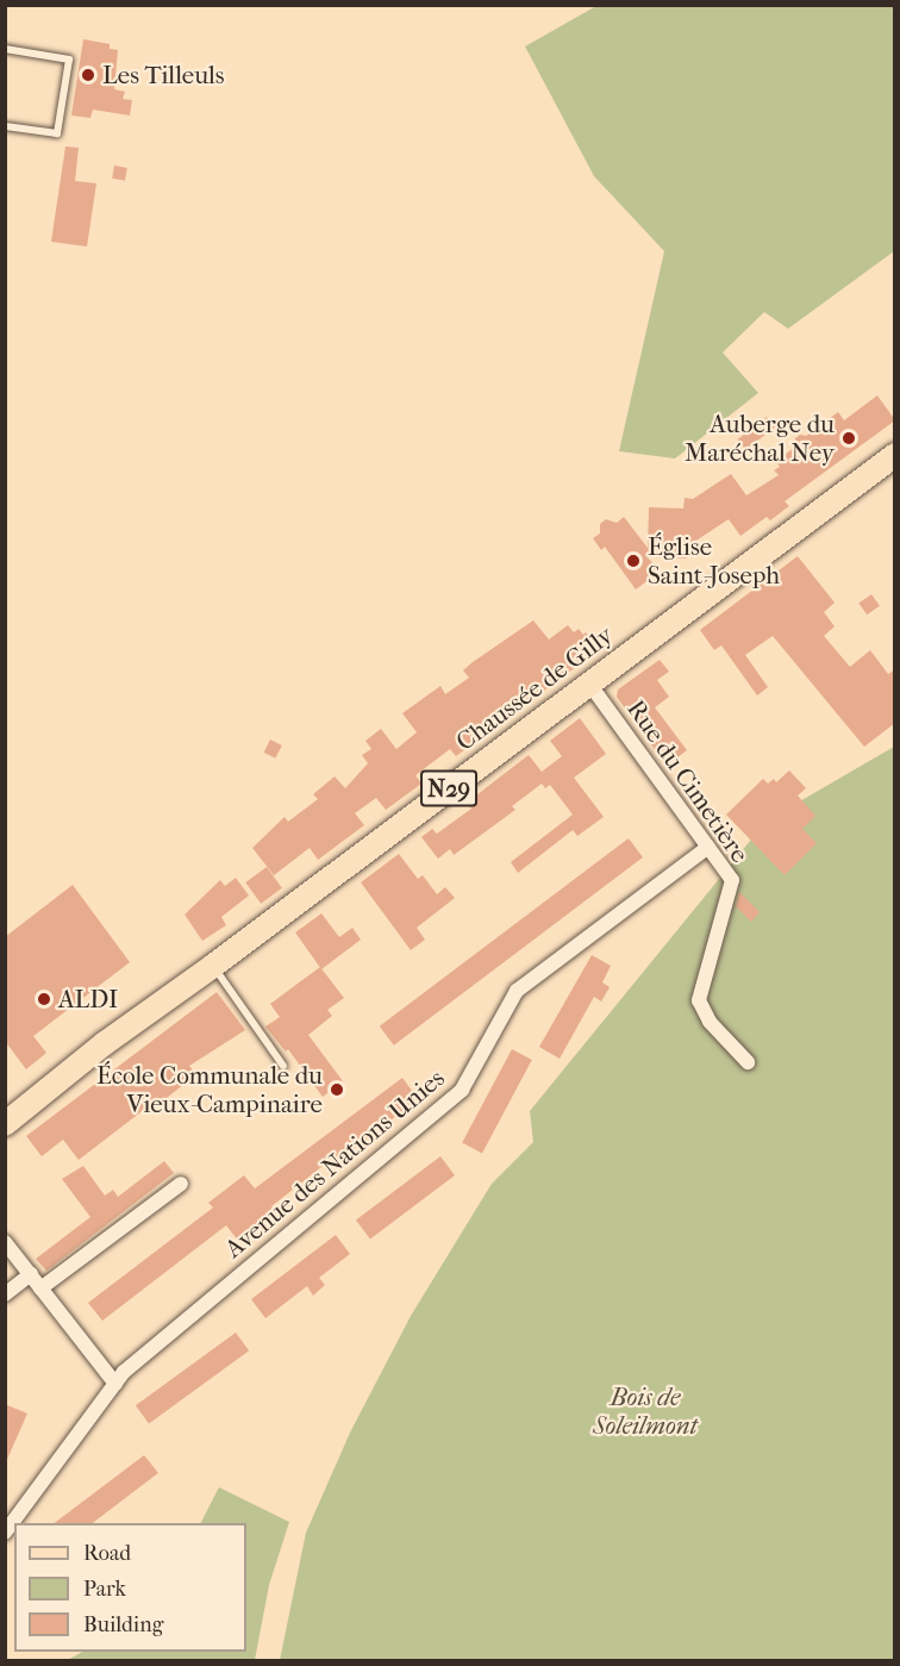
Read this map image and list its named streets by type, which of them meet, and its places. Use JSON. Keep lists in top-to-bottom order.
{
  "streets": {
    "main road": ["Chaussée de Gilly", "N29"],
    "street": ["Rue du Cimetière", "Avenue des Nations Unies"]
  },
  "crossings": [
    ["Chaussée de Gilly", "Rue du Cimetière"],
    ["Rue du Cimetière", "Avenue des Nations Unies"]
  ],
  "parks": ["Bois de Soleilmont"],
  "places": [
    "Les Tilleuls",
    "Auberge du Maréchal Ney",
    "Église Saint-Joseph",
    "ALDI",
    "École Communale du Vieux-Campinaire"
  ],
  "legend": ["Road", "Park", "Building"]
}
